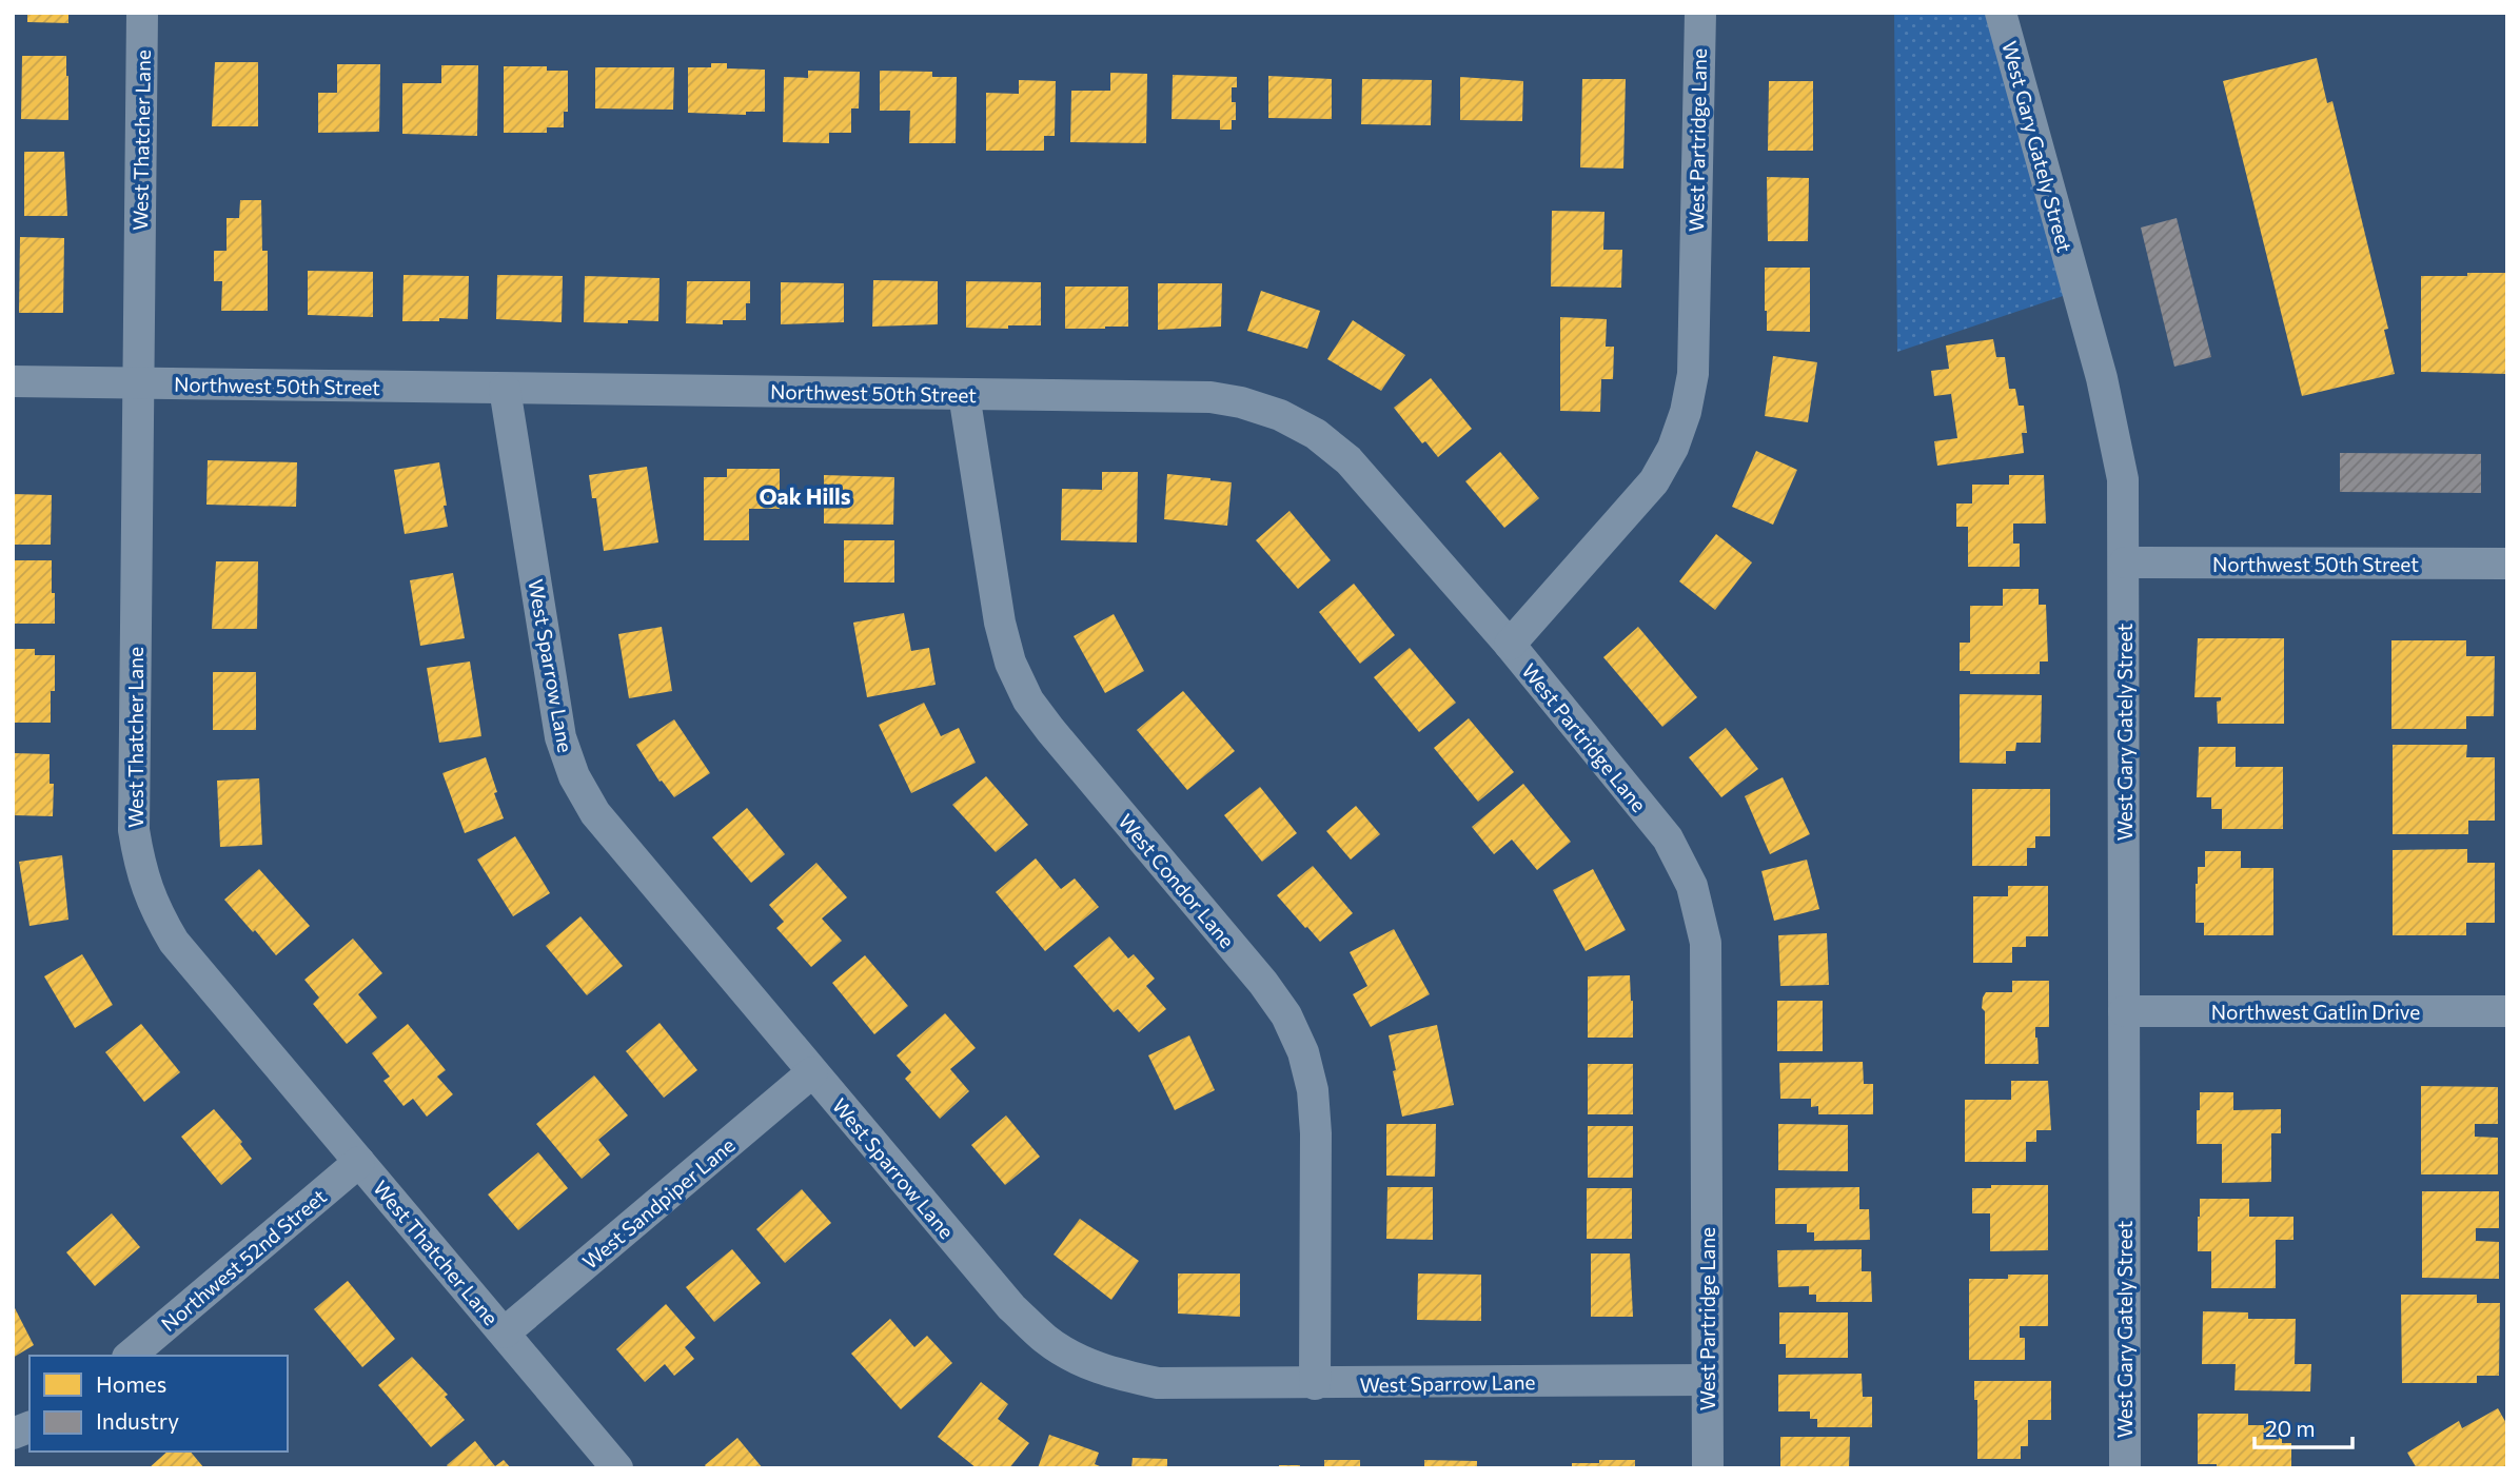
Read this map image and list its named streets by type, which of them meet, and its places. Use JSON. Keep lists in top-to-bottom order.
{
  "streets": {
    "street": [
      "West Thatcher Lane",
      "West Partridge Lane",
      "West Gary Gately Street",
      "Northwest 50th Street",
      "West Sparrow Lane",
      "West Condor Lane",
      "Northwest Gatlin Drive",
      "West Sandpiper Lane",
      "Northwest 52nd Street"
    ]
  },
  "crossings": [
    ["West Thatcher Lane", "Northwest 50th Street"],
    ["West Thatcher Lane", "West Sandpiper Lane"],
    ["West Thatcher Lane", "Northwest 52nd Street"],
    ["West Partridge Lane", "Northwest 50th Street"],
    ["West Partridge Lane", "West Sparrow Lane"],
    ["West Gary Gately Street", "Northwest 50th Street"],
    ["West Gary Gately Street", "Northwest Gatlin Drive"],
    ["Northwest 50th Street", "West Sparrow Lane"],
    ["Northwest 50th Street", "West Condor Lane"],
    ["West Sparrow Lane", "West Condor Lane"],
    ["West Sparrow Lane", "West Sandpiper Lane"]
  ],
  "districts": ["Oak Hills"],
  "legend": ["Homes", "Industry"],
  "scale_bar": "20 m"
}
